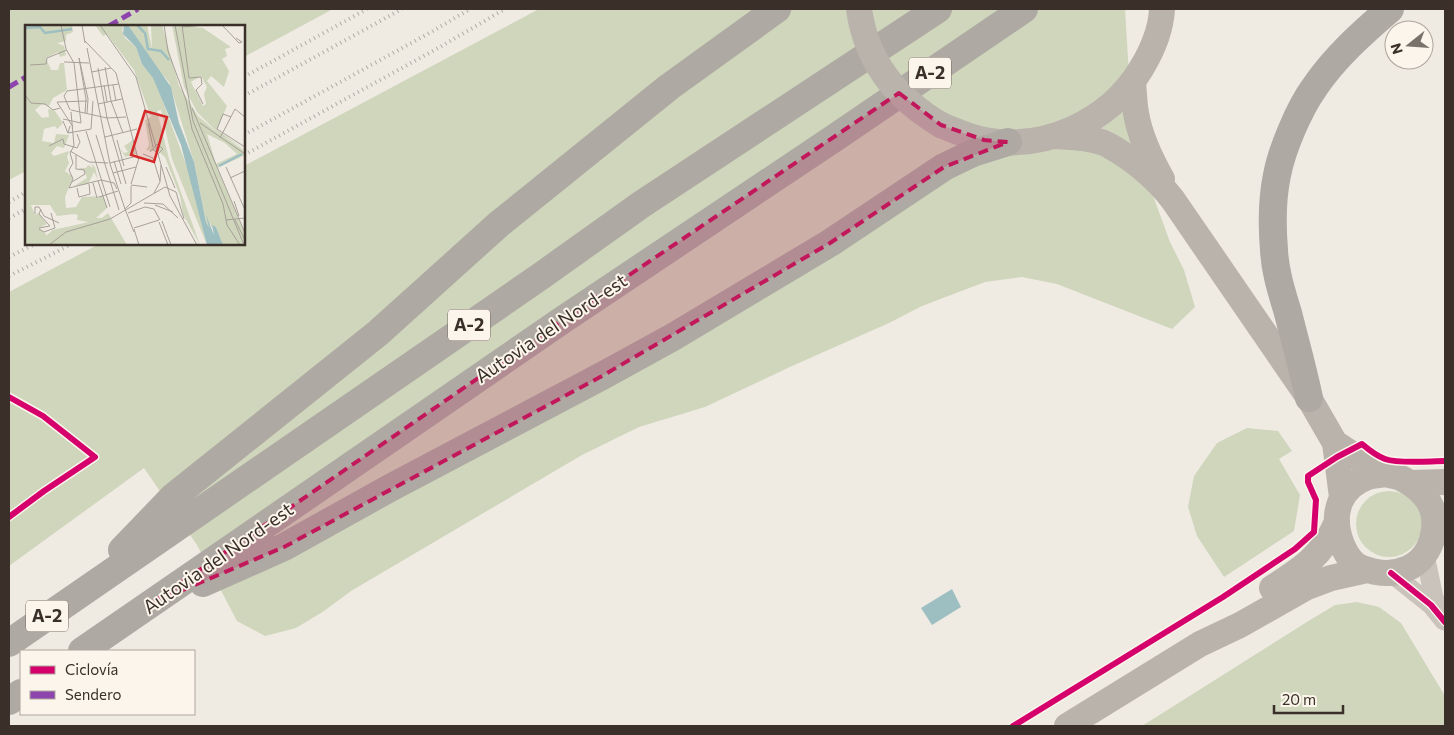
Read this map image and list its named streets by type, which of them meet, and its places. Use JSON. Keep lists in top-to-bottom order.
{
  "streets": {
    "highway": ["A-2", "Autovia del Nord-est"]
  },
  "legend": ["Ciclovía", "Sendero"],
  "scale_bar": "20 m",
  "north": "left"
}
